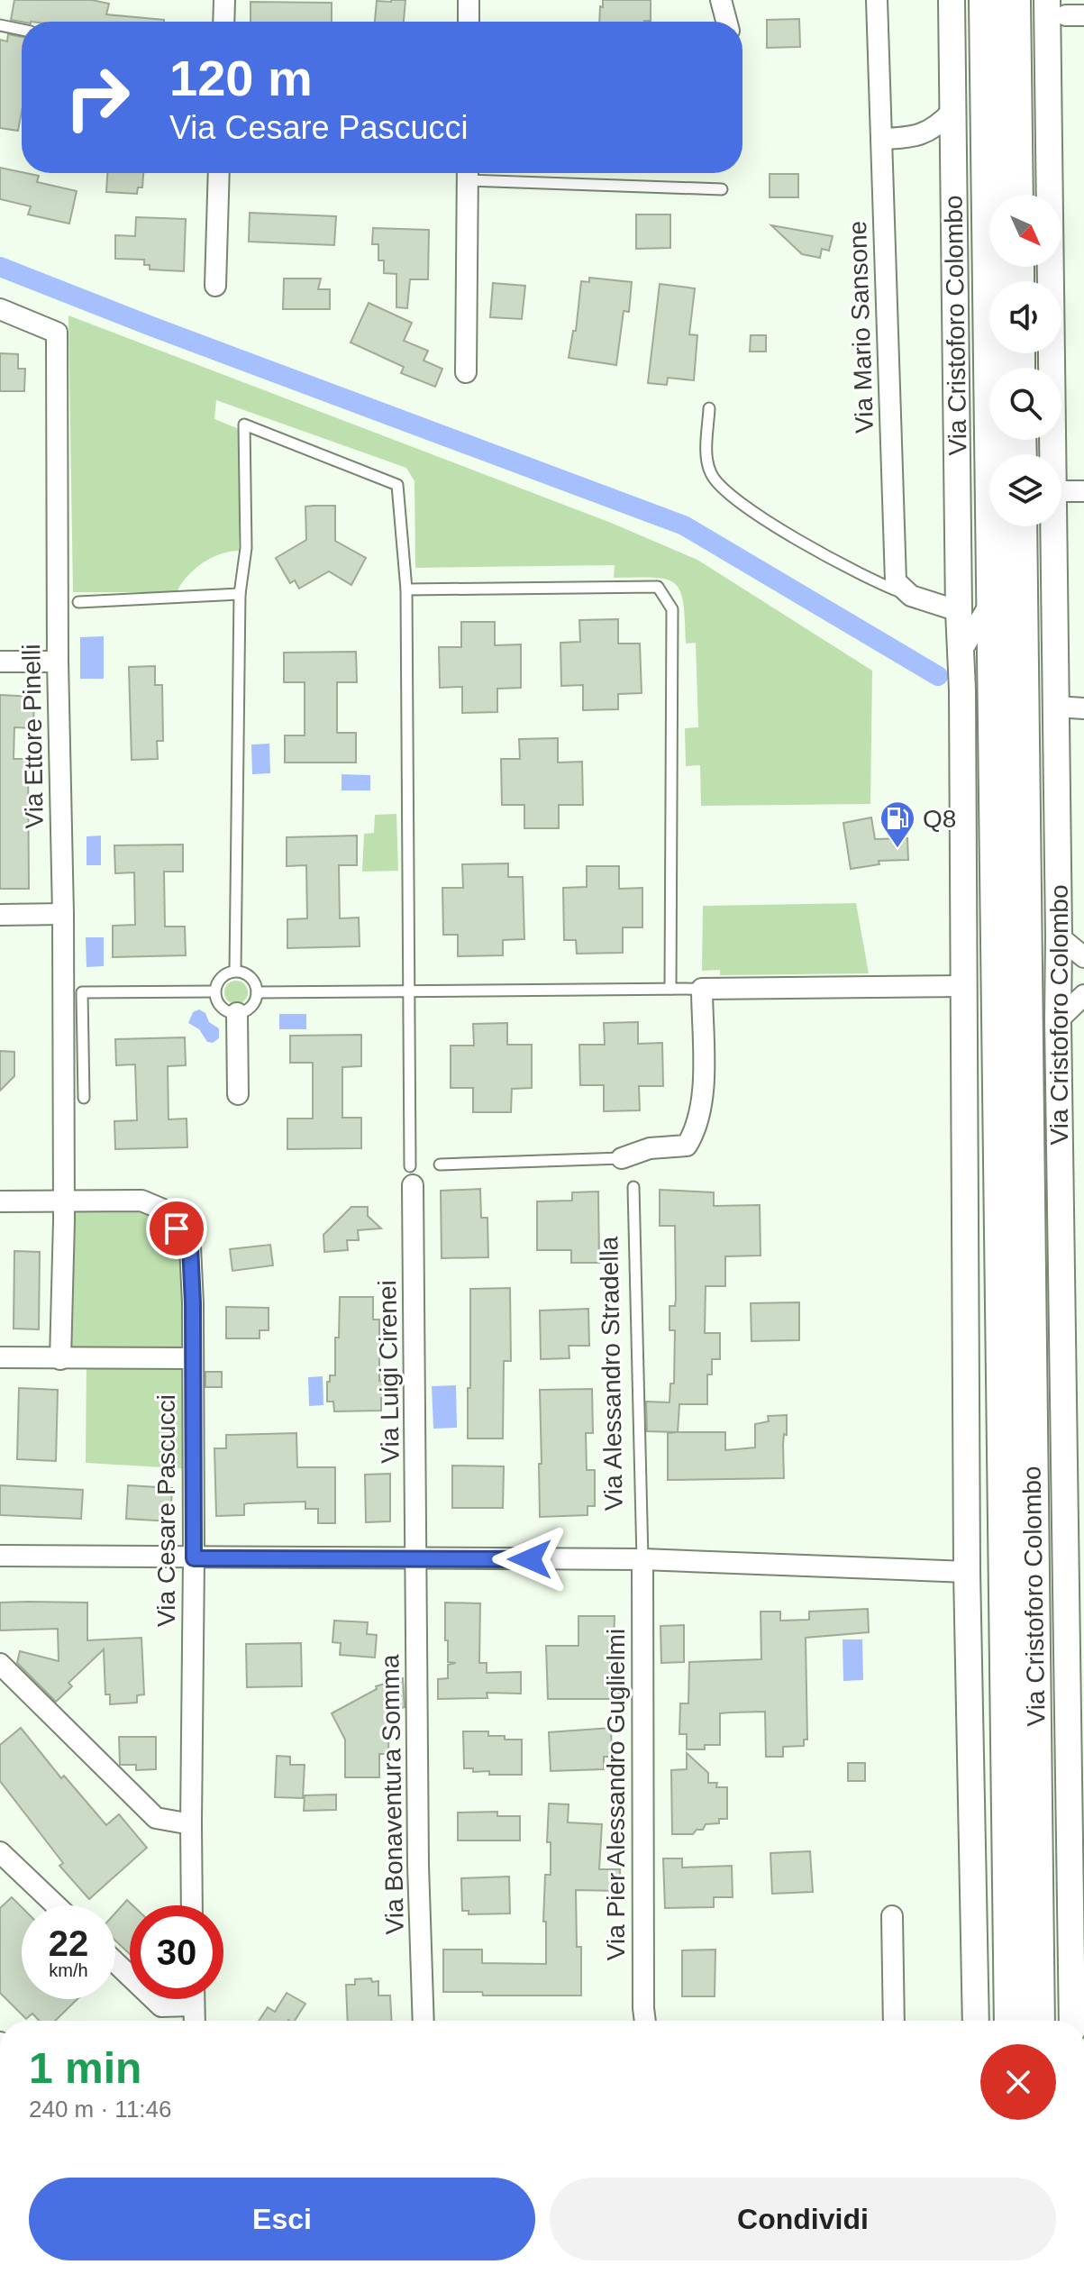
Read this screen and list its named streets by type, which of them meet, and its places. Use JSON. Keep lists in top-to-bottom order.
{
  "streets": {
    "main road": ["Via Cristoforo Colombo"],
    "street": [
      "Via Mario Sansone",
      "Via Ettore Pinelli",
      "Via Luigi Cirenei",
      "Via Cesare Pascucci",
      "Via Bonaventura Somma",
      "Via Pier Alessandro Guglielmi"
    ],
    "lane": ["Via Alessandro Stradella"]
  },
  "crossings": [
    ["Via Ettore Pinelli", "Via Cesare Pascucci"],
    ["Via Luigi Cirenei", "Via Bonaventura Somma"],
    ["Via Alessandro Stradella", "Via Pier Alessandro Guglielmi"]
  ],
  "places": {
    "fuel station": ["Q8"]
  },
  "north": "bottom right",
  "page": {
    "turn": ["120 m", "Via Cesare Pascucci"],
    "speed": "22 km/h",
    "limit": "30",
    "heading": ["1 min", "240 m · 11:46"],
    "buttons": ["Esci", "Condividi"]
  }
}
